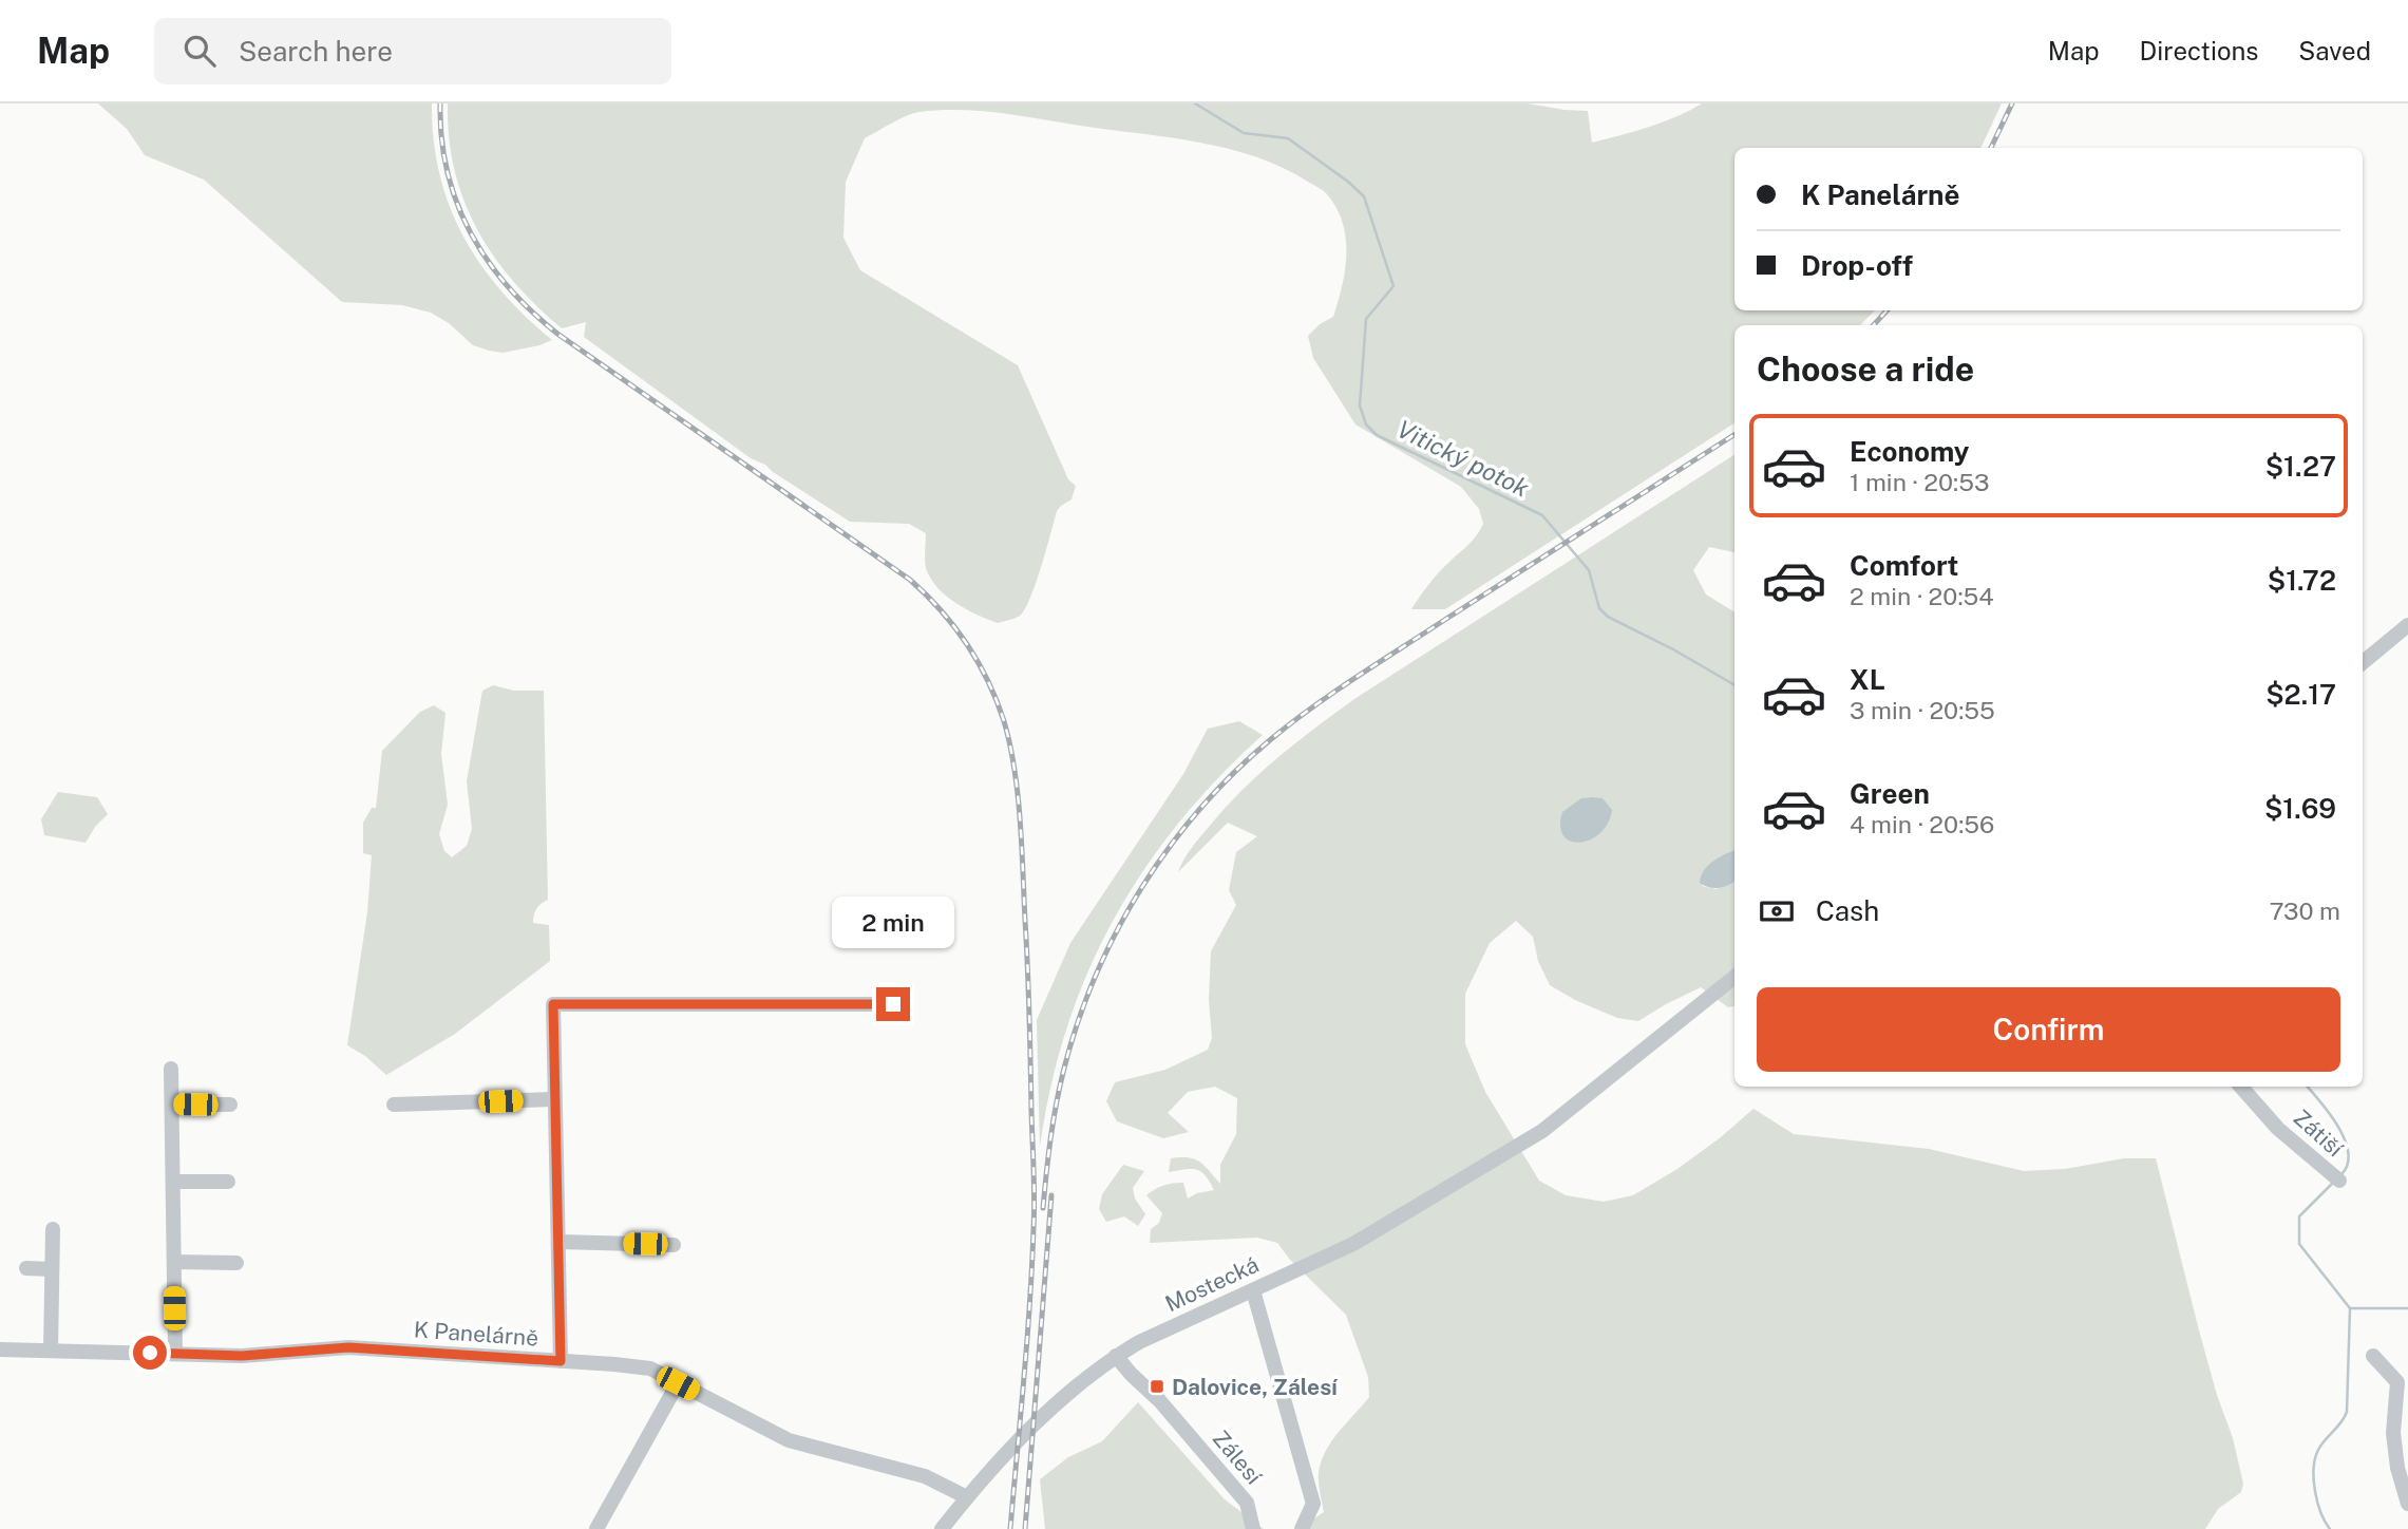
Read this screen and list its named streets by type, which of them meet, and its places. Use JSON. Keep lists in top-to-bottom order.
{
  "streets": {
    "street": [
      "Zátiší",
      "Mostecká",
      "K Panelárně",
      "Zálesí"
    ]
  },
  "crossings": [
    ["Mostecká", "K Panelárně"],
    ["Mostecká", "Zálesí"]
  ],
  "water": ["Vitický potok"],
  "places": {
    "transit": ["Dalovice, Zálesí"]
  },
  "page": {
    "header": "Map",
    "search": "Search here",
    "nav": ["Map", "Directions", "Saved"],
    "banner": ["K Panelárně", "Drop-off"],
    "heading": "Choose a ride",
    "list": [
      {
        "name": "Economy",
        "note": "1 min · 20:53",
        "value": "$1.27"
      },
      {
        "name": "Comfort",
        "note": "2 min · 20:54",
        "value": "$1.72"
      },
      {
        "name": "XL",
        "note": "3 min · 20:55",
        "value": "$2.17"
      },
      {
        "name": "Green",
        "note": "4 min · 20:56",
        "value": "$1.69"
      }
    ],
    "pay": ["Cash", "730 m"],
    "bubble": "2 min",
    "buttons": "Confirm"
  }
}
